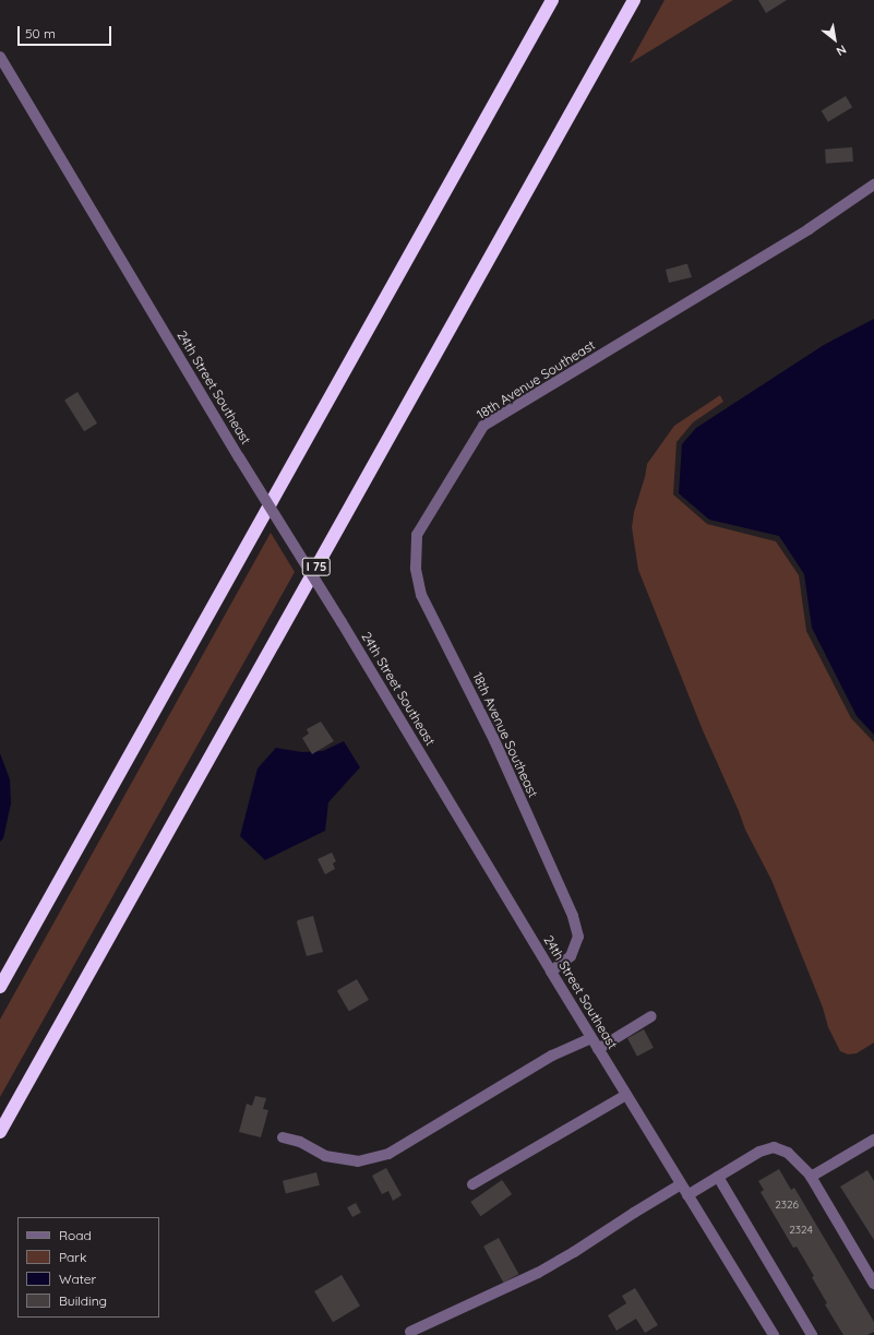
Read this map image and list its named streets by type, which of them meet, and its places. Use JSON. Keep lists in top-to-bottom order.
{
  "streets": {
    "highway": ["I 75"],
    "street": ["18th Avenue Southeast", "24th Street Southeast"]
  },
  "crossings": [
    ["18th Avenue Southeast", "24th Street Southeast"]
  ],
  "house_numbers": ["2326", "2324"],
  "legend": [
    "Road",
    "Park",
    "Water",
    "Building"
  ],
  "scale_bar": "50 m",
  "north": "bottom right"
}
